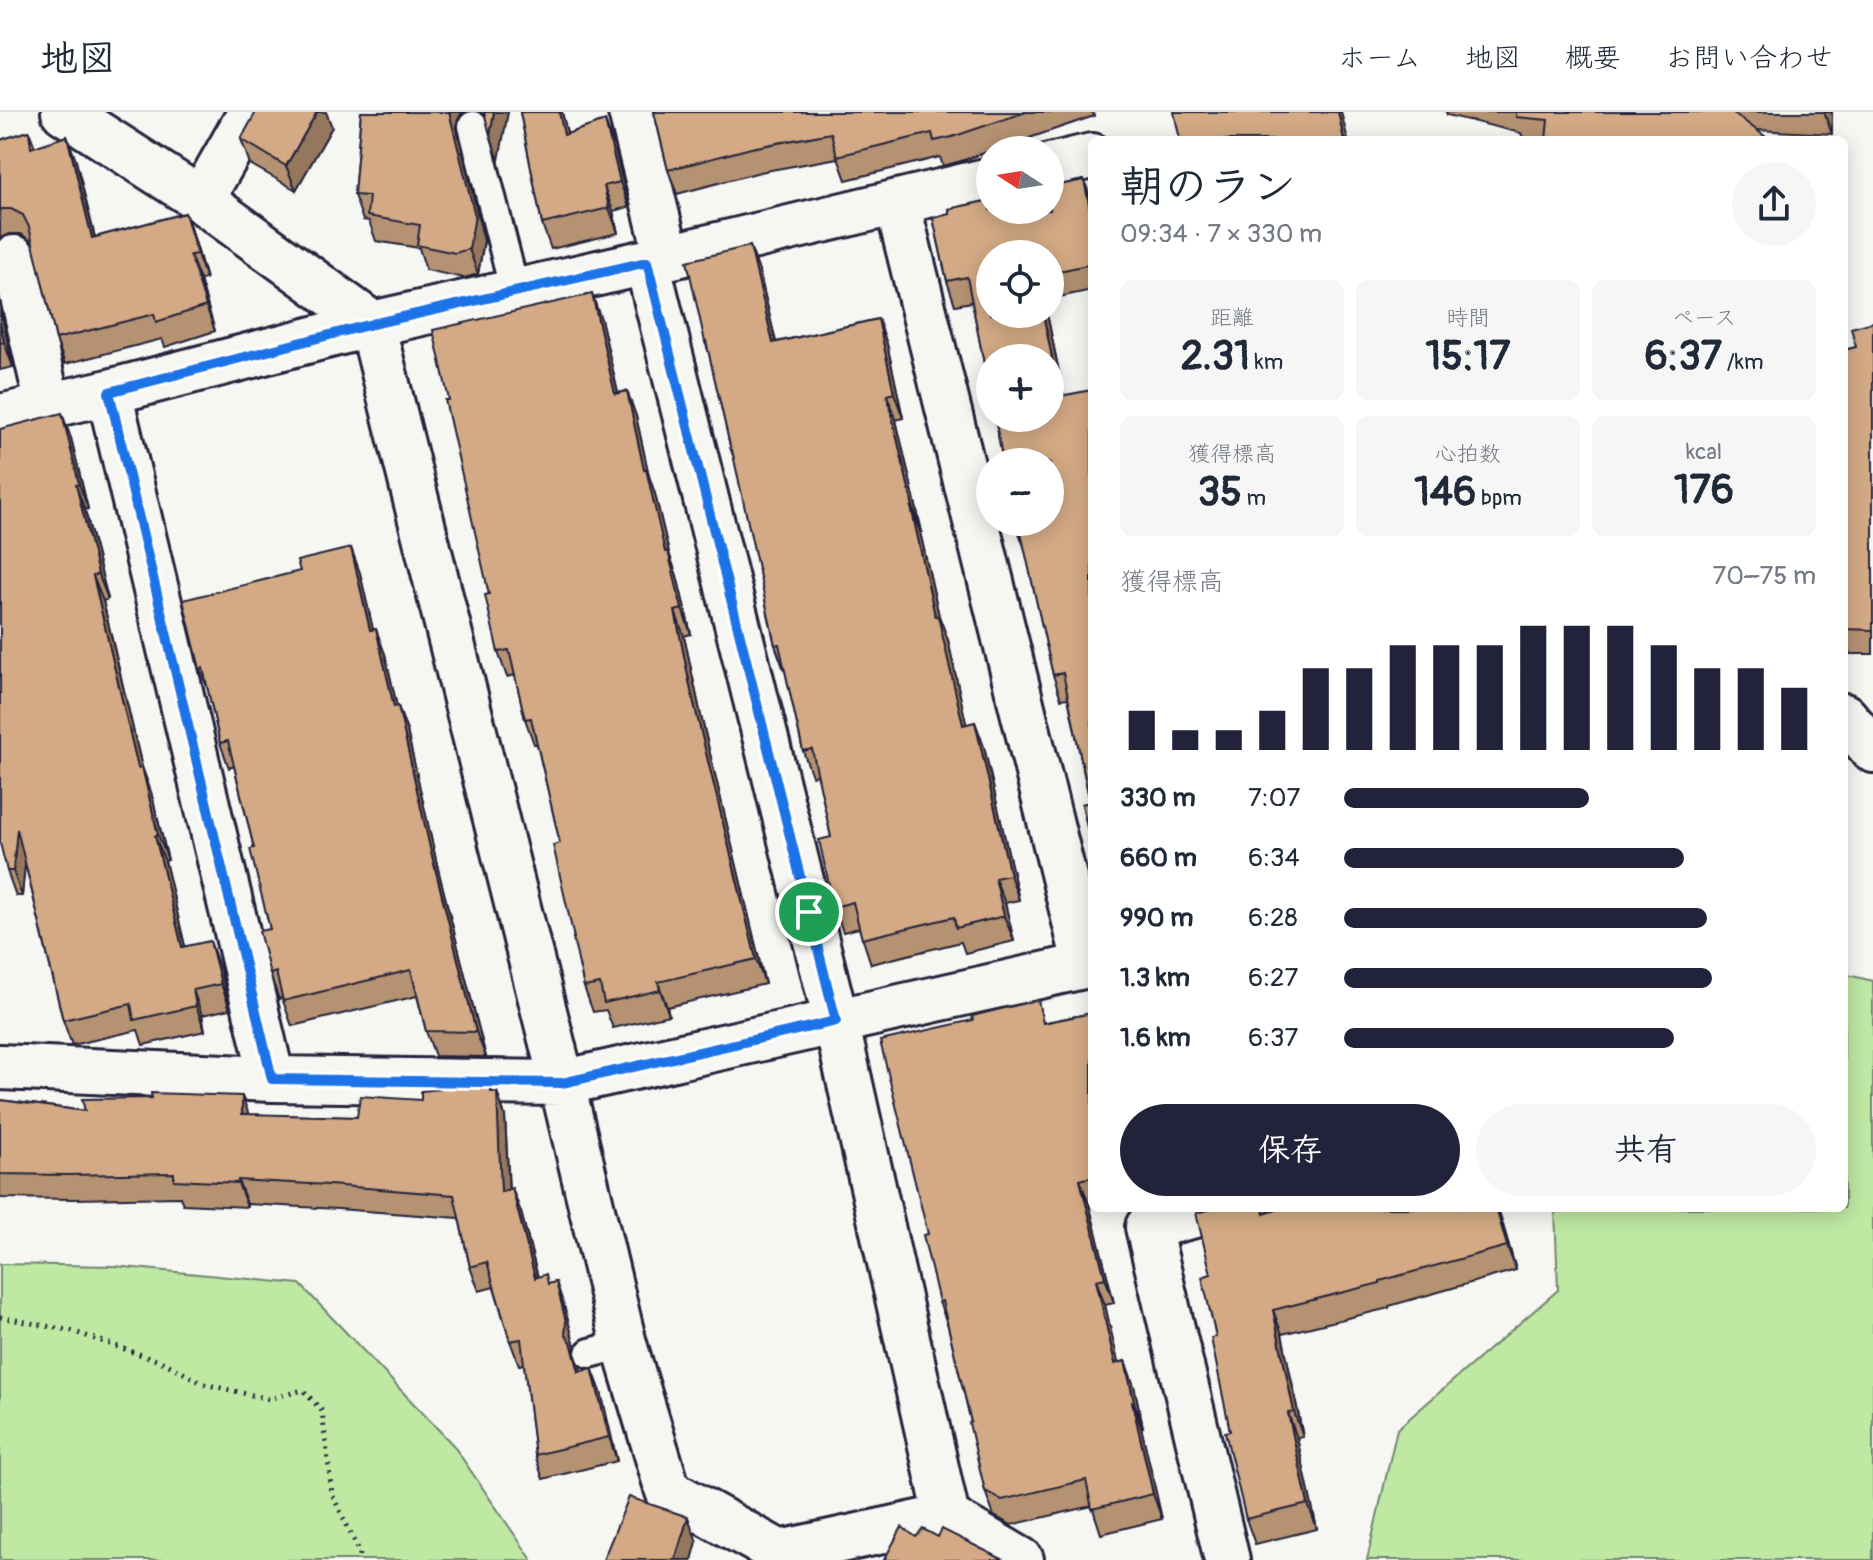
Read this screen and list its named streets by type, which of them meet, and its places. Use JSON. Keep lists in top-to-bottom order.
{
  "north": "left",
  "page": {
    "header": "地図",
    "nav": [
      "ホーム",
      "地図",
      "概要",
      "お問い合わせ"
    ],
    "map_buttons": ["+", "−"],
    "heading": ["朝のラン", "09:34 · 7 × 330 m"],
    "stats": [
      ["距離", "2.31 km"],
      ["時間", "15:17"],
      ["ペース", "6:37 /km"],
      ["獲得標高", "35 m"],
      ["心拍数", "146 bpm"],
      ["kcal", "176"]
    ],
    "chart": ["獲得標高", "70–75 m"],
    "list": [
      {
        "name": "330 m",
        "note": "7:07"
      },
      {
        "name": "660 m",
        "note": "6:34"
      },
      {
        "name": "990 m",
        "note": "6:28"
      },
      {
        "name": "1.3 km",
        "note": "6:27"
      },
      {
        "name": "1.6 km",
        "note": "6:37"
      }
    ],
    "buttons": ["保存", "共有"]
  }
}
